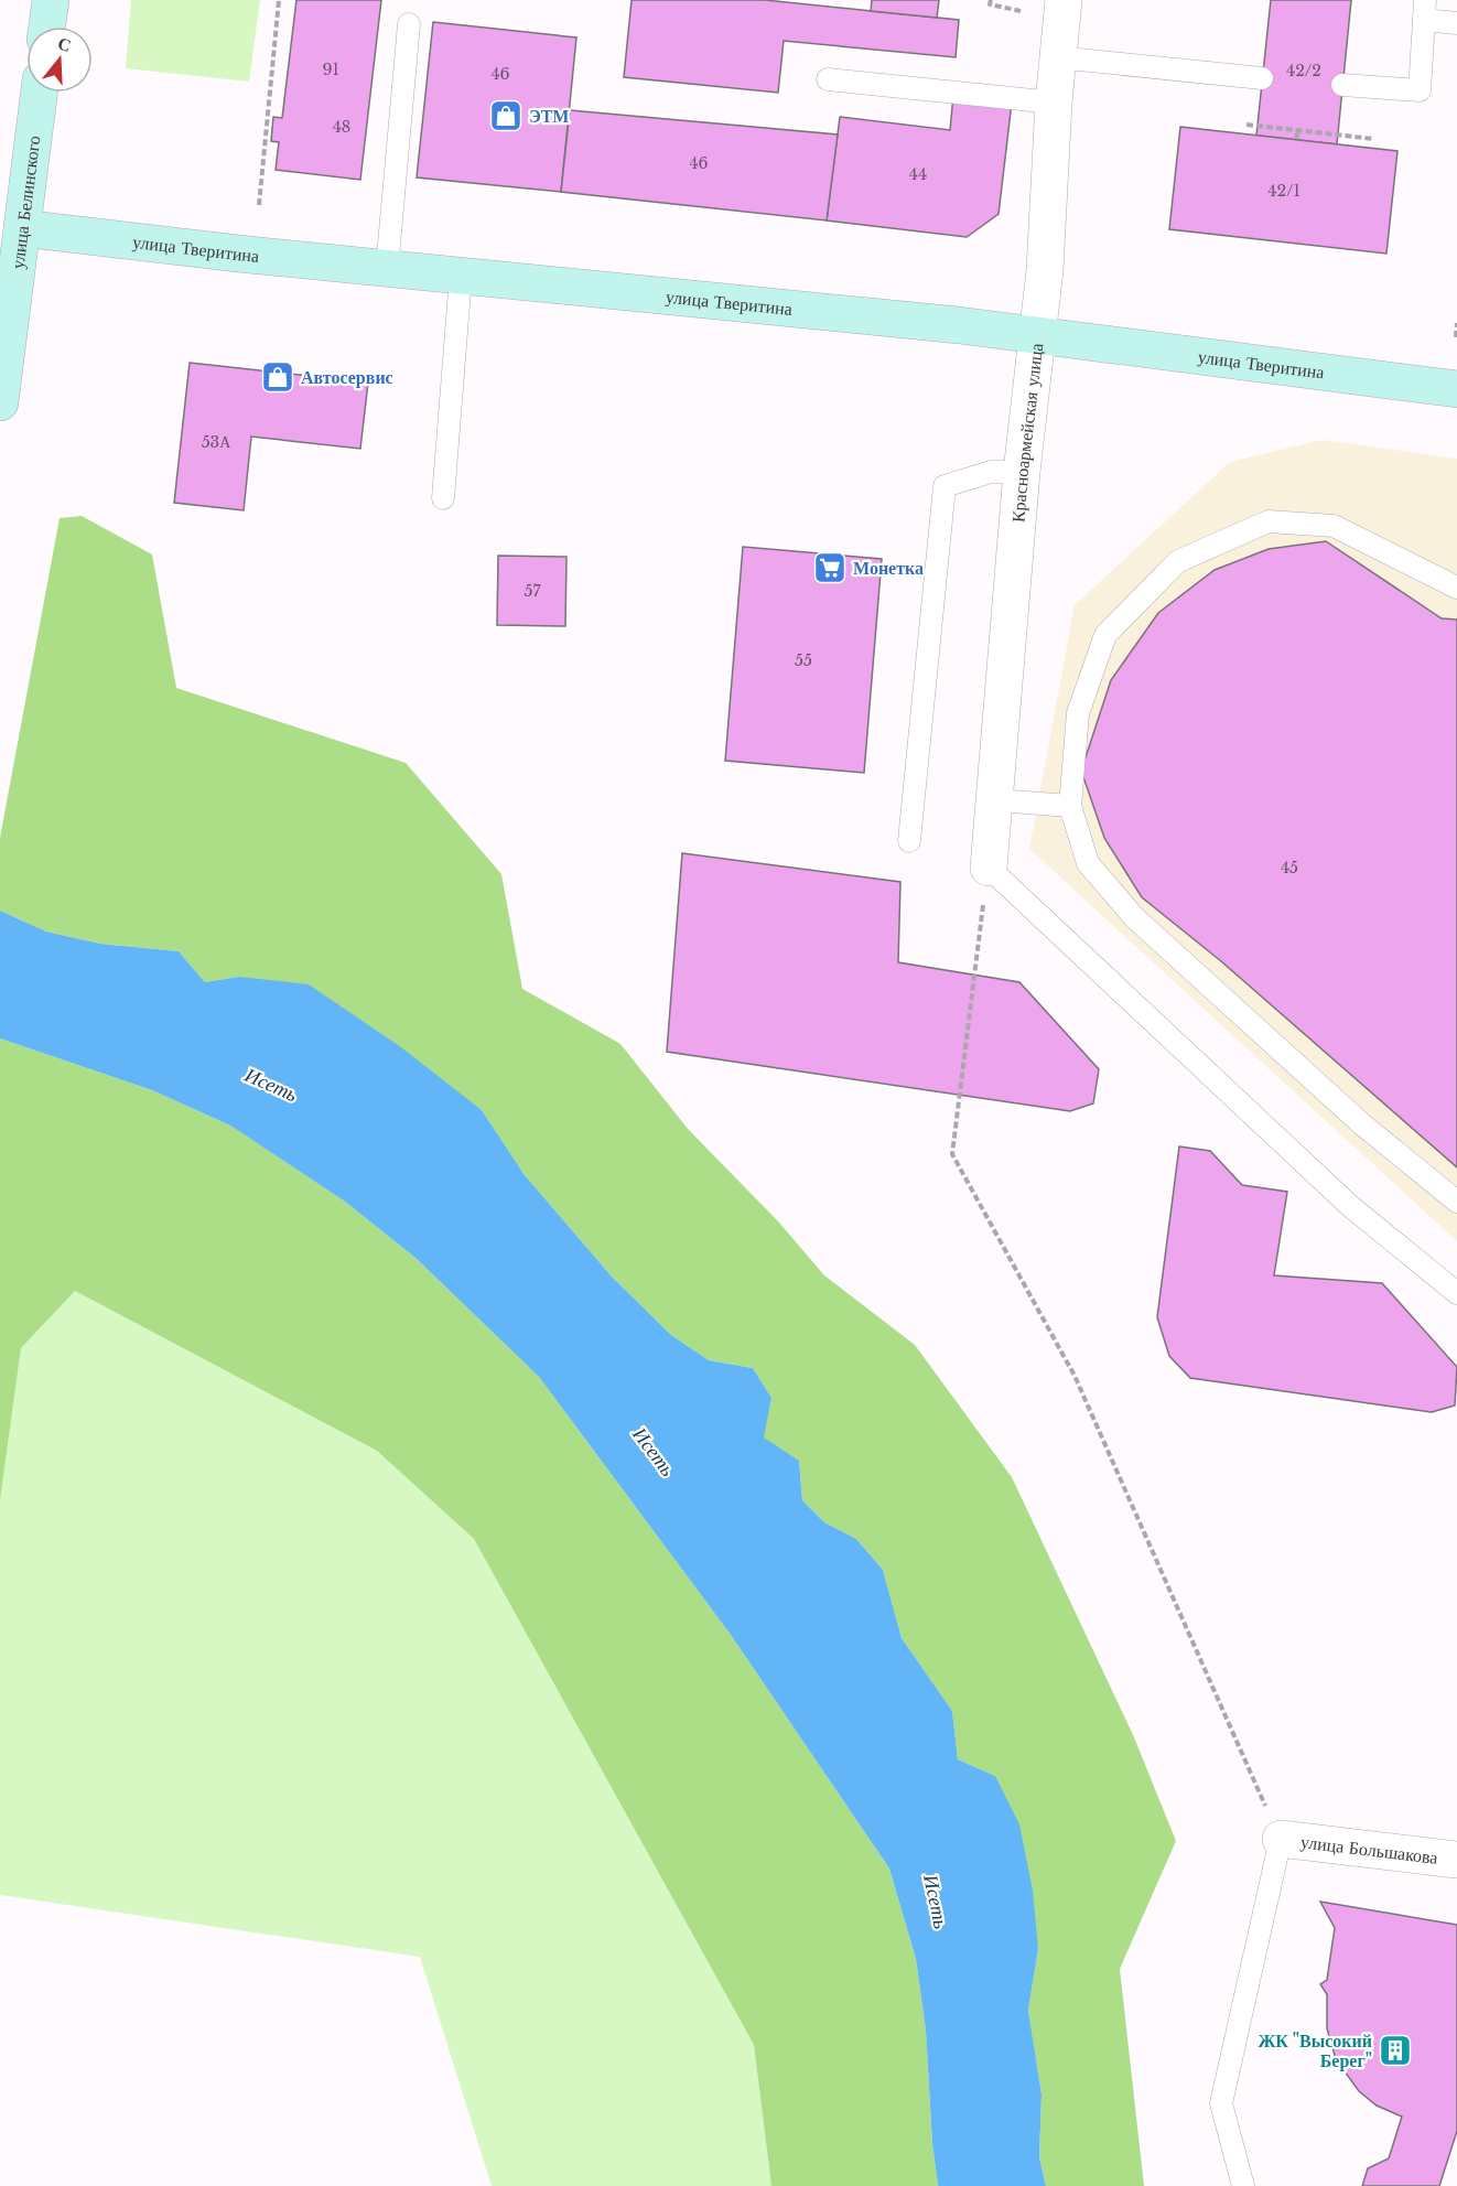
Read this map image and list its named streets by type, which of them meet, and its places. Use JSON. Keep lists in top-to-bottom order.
{
  "streets": {
    "street": [
      "улица Белинского",
      "улица Тверитина",
      "Красноармейская улица",
      "улица Большакова"
    ]
  },
  "crossings": [
    ["улица Белинского", "улица Тверитина"],
    ["улица Тверитина", "Красноармейская улица"]
  ],
  "water": ["Исеть"],
  "places": {
    "shop": ["ЭТМ", "Автосервис"],
    "supermarket": ["Монетка"],
    "building": ["ЖК \"Высокий Берег\""]
  },
  "house_numbers": [
    "91",
    "42/2",
    "46",
    "48",
    "46",
    "44",
    "42/1",
    "53А",
    "57",
    "55",
    "45"
  ],
  "north": "top"
}
